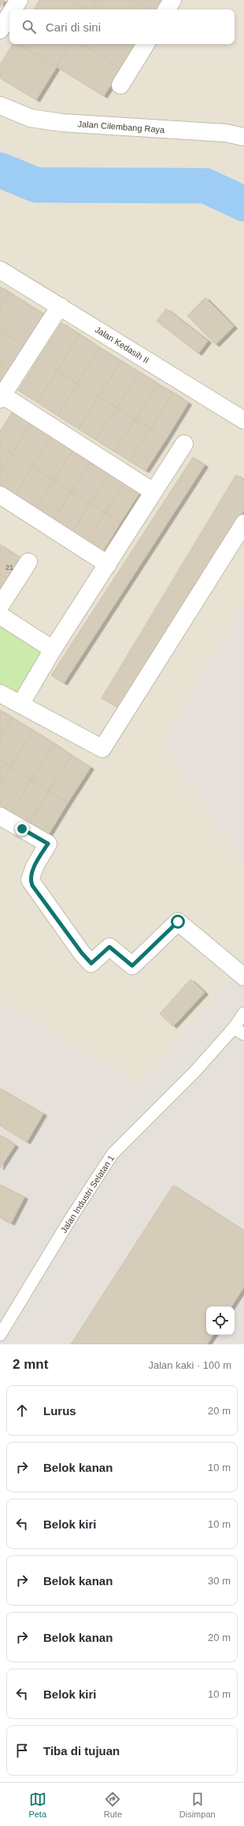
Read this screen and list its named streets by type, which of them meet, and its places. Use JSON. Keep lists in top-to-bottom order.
{
  "streets": {
    "street": ["Jalan Cilembang Raya", "Jalan Kedasih II"],
    "lane": ["Jalan Industri Selatan 1"]
  },
  "house_numbers": ["21"],
  "page": {
    "search": "Cari di sini",
    "heading": ["2 mnt", "Jalan kaki · 100 m"],
    "list": [
      ["Lurus", "20 m"],
      ["Belok kanan", "10 m"],
      ["Belok kiri", "10 m"],
      ["Belok kanan", "30 m"],
      ["Belok kanan", "20 m"],
      ["Belok kiri", "10 m"],
      "Tiba di tujuan"
    ],
    "nav": ["Peta", "Rute", "Disimpan"]
  }
}
